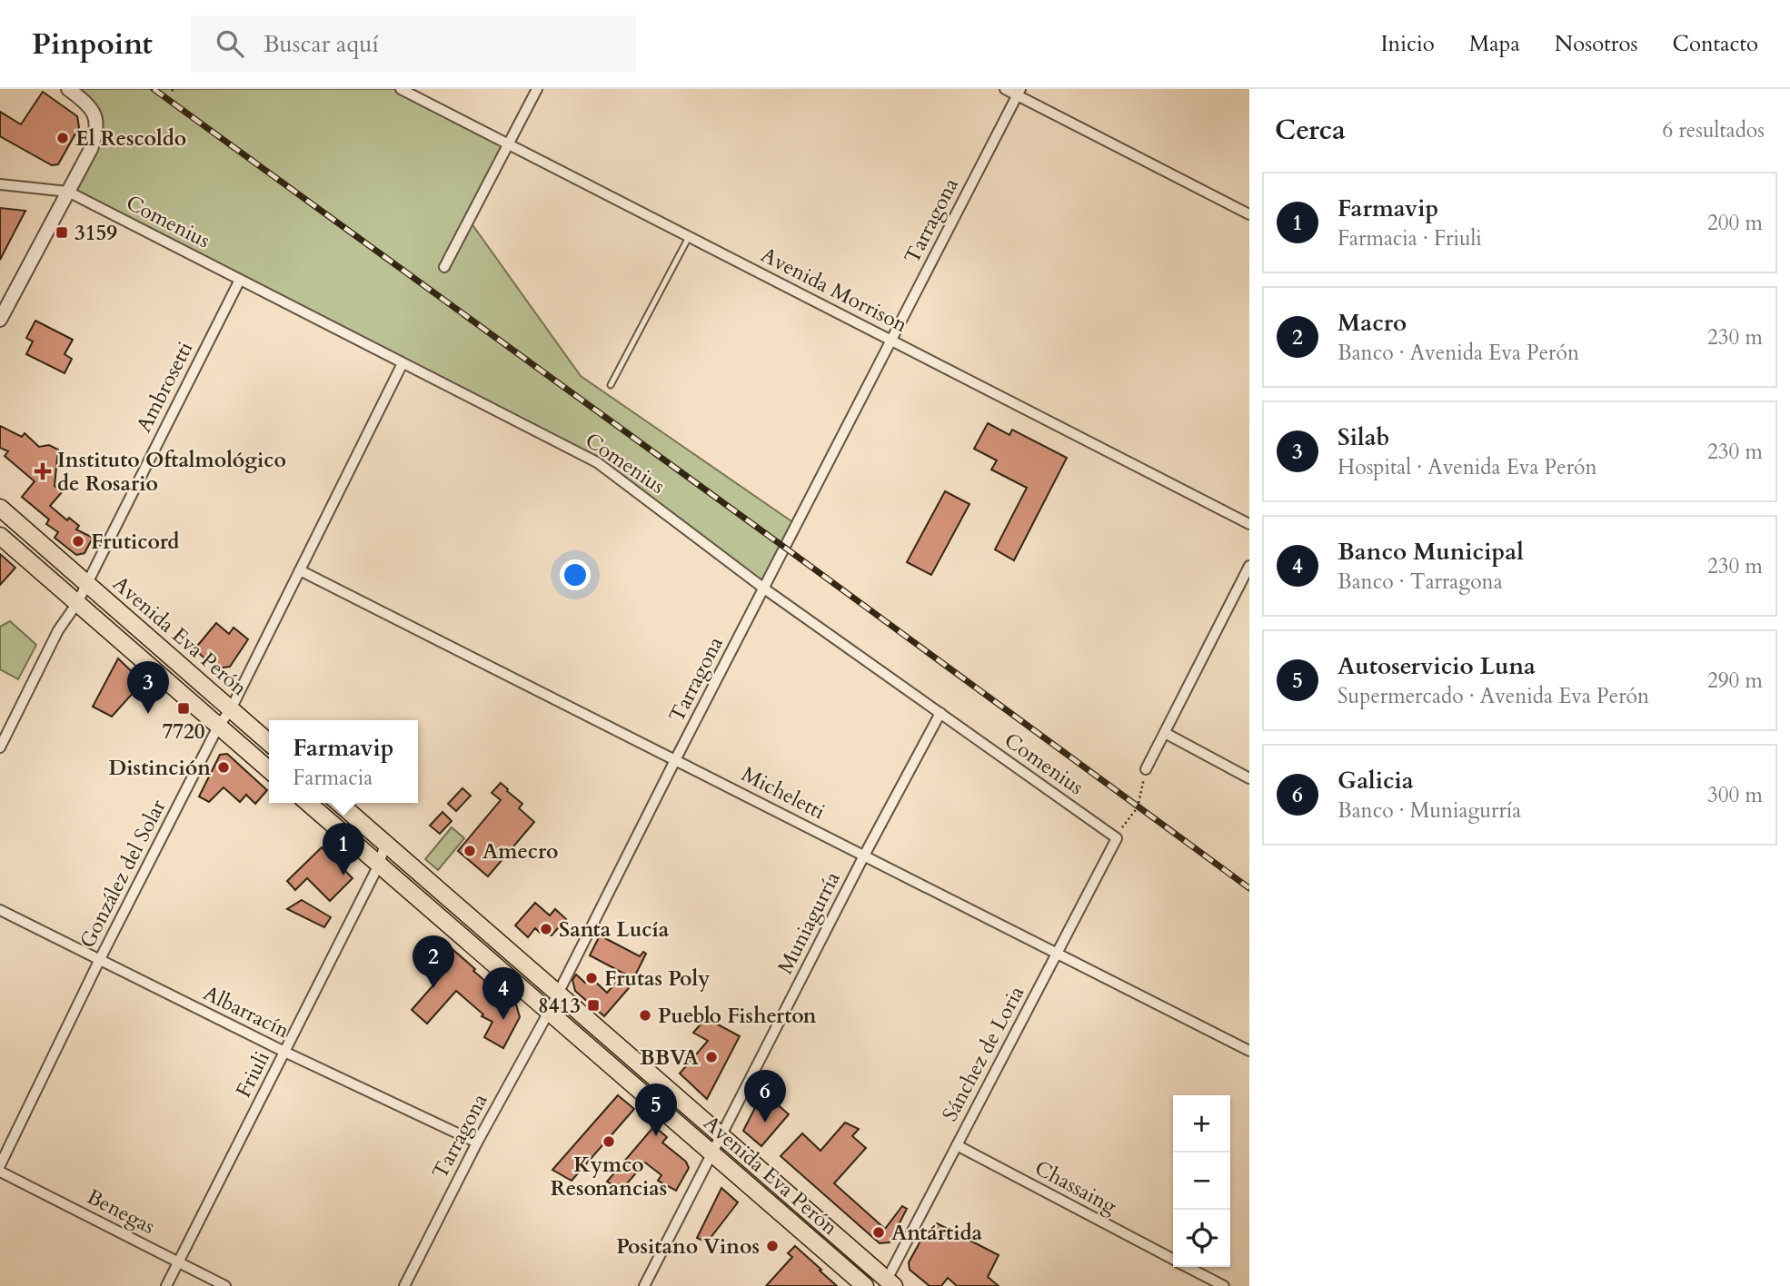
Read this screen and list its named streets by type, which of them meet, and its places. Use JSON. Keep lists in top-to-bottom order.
{
  "streets": {
    "main road": ["Avenida Eva Perón"],
    "street": [
      "Tarragona",
      "Comenius",
      "Avenida Morrison",
      "Ambrosetti",
      "Micheletti",
      "González del Solar",
      "Muniagurría",
      "Albarracín",
      "Sánchez de Loria",
      "Friuli",
      "Chassaing",
      "Benegas"
    ]
  },
  "crossings": [
    ["Tarragona", "Comenius"],
    ["Tarragona", "Avenida Morrison"],
    ["Tarragona", "Avenida Eva Perón"],
    ["Tarragona", "Micheletti"],
    ["Tarragona", "Albarracín"],
    ["Comenius", "Ambrosetti"],
    ["Comenius", "González del Solar"],
    ["Comenius", "Muniagurría"],
    ["Comenius", "Sánchez de Loria"],
    ["Ambrosetti", "Avenida Eva Perón"],
    ["Avenida Eva Perón", "González del Solar"],
    ["Avenida Eva Perón", "Muniagurría"],
    ["Avenida Eva Perón", "Sánchez de Loria"],
    ["Avenida Eva Perón", "Friuli"],
    ["Micheletti", "González del Solar"],
    ["Micheletti", "Muniagurría"],
    ["Micheletti", "Sánchez de Loria"],
    ["González del Solar", "Albarracín"],
    ["Albarracín", "Friuli"],
    ["Sánchez de Loria", "Chassaing"],
    ["Friuli", "Benegas"]
  ],
  "places": {
    "other": [
      "El Rescoldo",
      "Fruticord",
      "Distinción",
      "Amecro",
      "Santa Lucía",
      "Frutas Poly",
      "Pueblo Fisherton",
      "BBVA",
      "Kymco Resonancias",
      "Antártida",
      "Positano Vinos"
    ],
    "transit": ["3159", "7720", "8413"],
    "health": ["Instituto Oftalmológico de Rosario"]
  },
  "page": {
    "header": "Pinpoint",
    "search": "Buscar aquí",
    "nav": [
      "Inicio",
      "Mapa",
      "Nosotros",
      "Contacto"
    ],
    "heading": ["Cerca", "6 resultados"],
    "list": [
      {
        "mark": "1",
        "name": "Farmavip",
        "note": "Farmacia · Friuli",
        "value": "200 m"
      },
      {
        "mark": "2",
        "name": "Macro",
        "note": "Banco · Avenida Eva Perón",
        "value": "230 m"
      },
      {
        "mark": "3",
        "name": "Silab",
        "note": "Hospital · Avenida Eva Perón",
        "value": "230 m"
      },
      {
        "mark": "4",
        "name": "Banco Municipal",
        "note": "Banco · Tarragona",
        "value": "230 m"
      },
      {
        "mark": "5",
        "name": "Autoservicio Luna",
        "note": "Supermercado · Avenida Eva Perón",
        "value": "290 m"
      },
      {
        "mark": "6",
        "name": "Galicia",
        "note": "Banco · Muniagurría",
        "value": "300 m"
      }
    ],
    "pins": [
      "3",
      "1",
      "2",
      "4",
      "6",
      "5"
    ],
    "popup": ["Farmavip", "Farmacia"],
    "map_buttons": ["+", "−"]
  }
}
